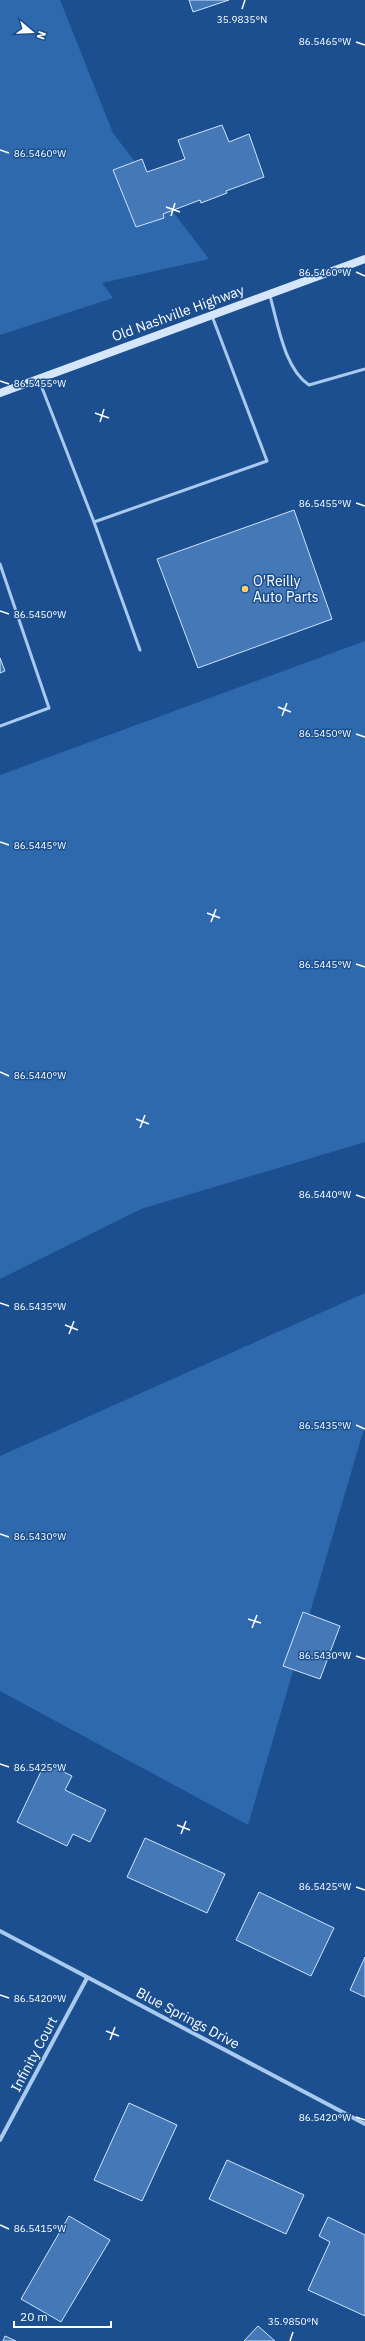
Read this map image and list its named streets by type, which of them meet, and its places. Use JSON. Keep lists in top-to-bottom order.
{
  "streets": {
    "main road": ["Old Nashville Highway"],
    "street": ["Blue Springs Drive", "Infinity Court"]
  },
  "crossings": [
    ["Blue Springs Drive", "Infinity Court"]
  ],
  "places": ["O'Reilly Auto Parts"],
  "scale_bar": "20 m",
  "north": "right",
  "coordinates": [
    "35.9835°N",
    "86.5465°W",
    "86.5460°W",
    "86.5455°W",
    "86.5450°W",
    "86.5445°W",
    "86.5440°W",
    "86.5435°W",
    "86.5430°W",
    "86.5425°W",
    "86.5420°W",
    "86.5415°W",
    "35.9850°N"
  ]
}
